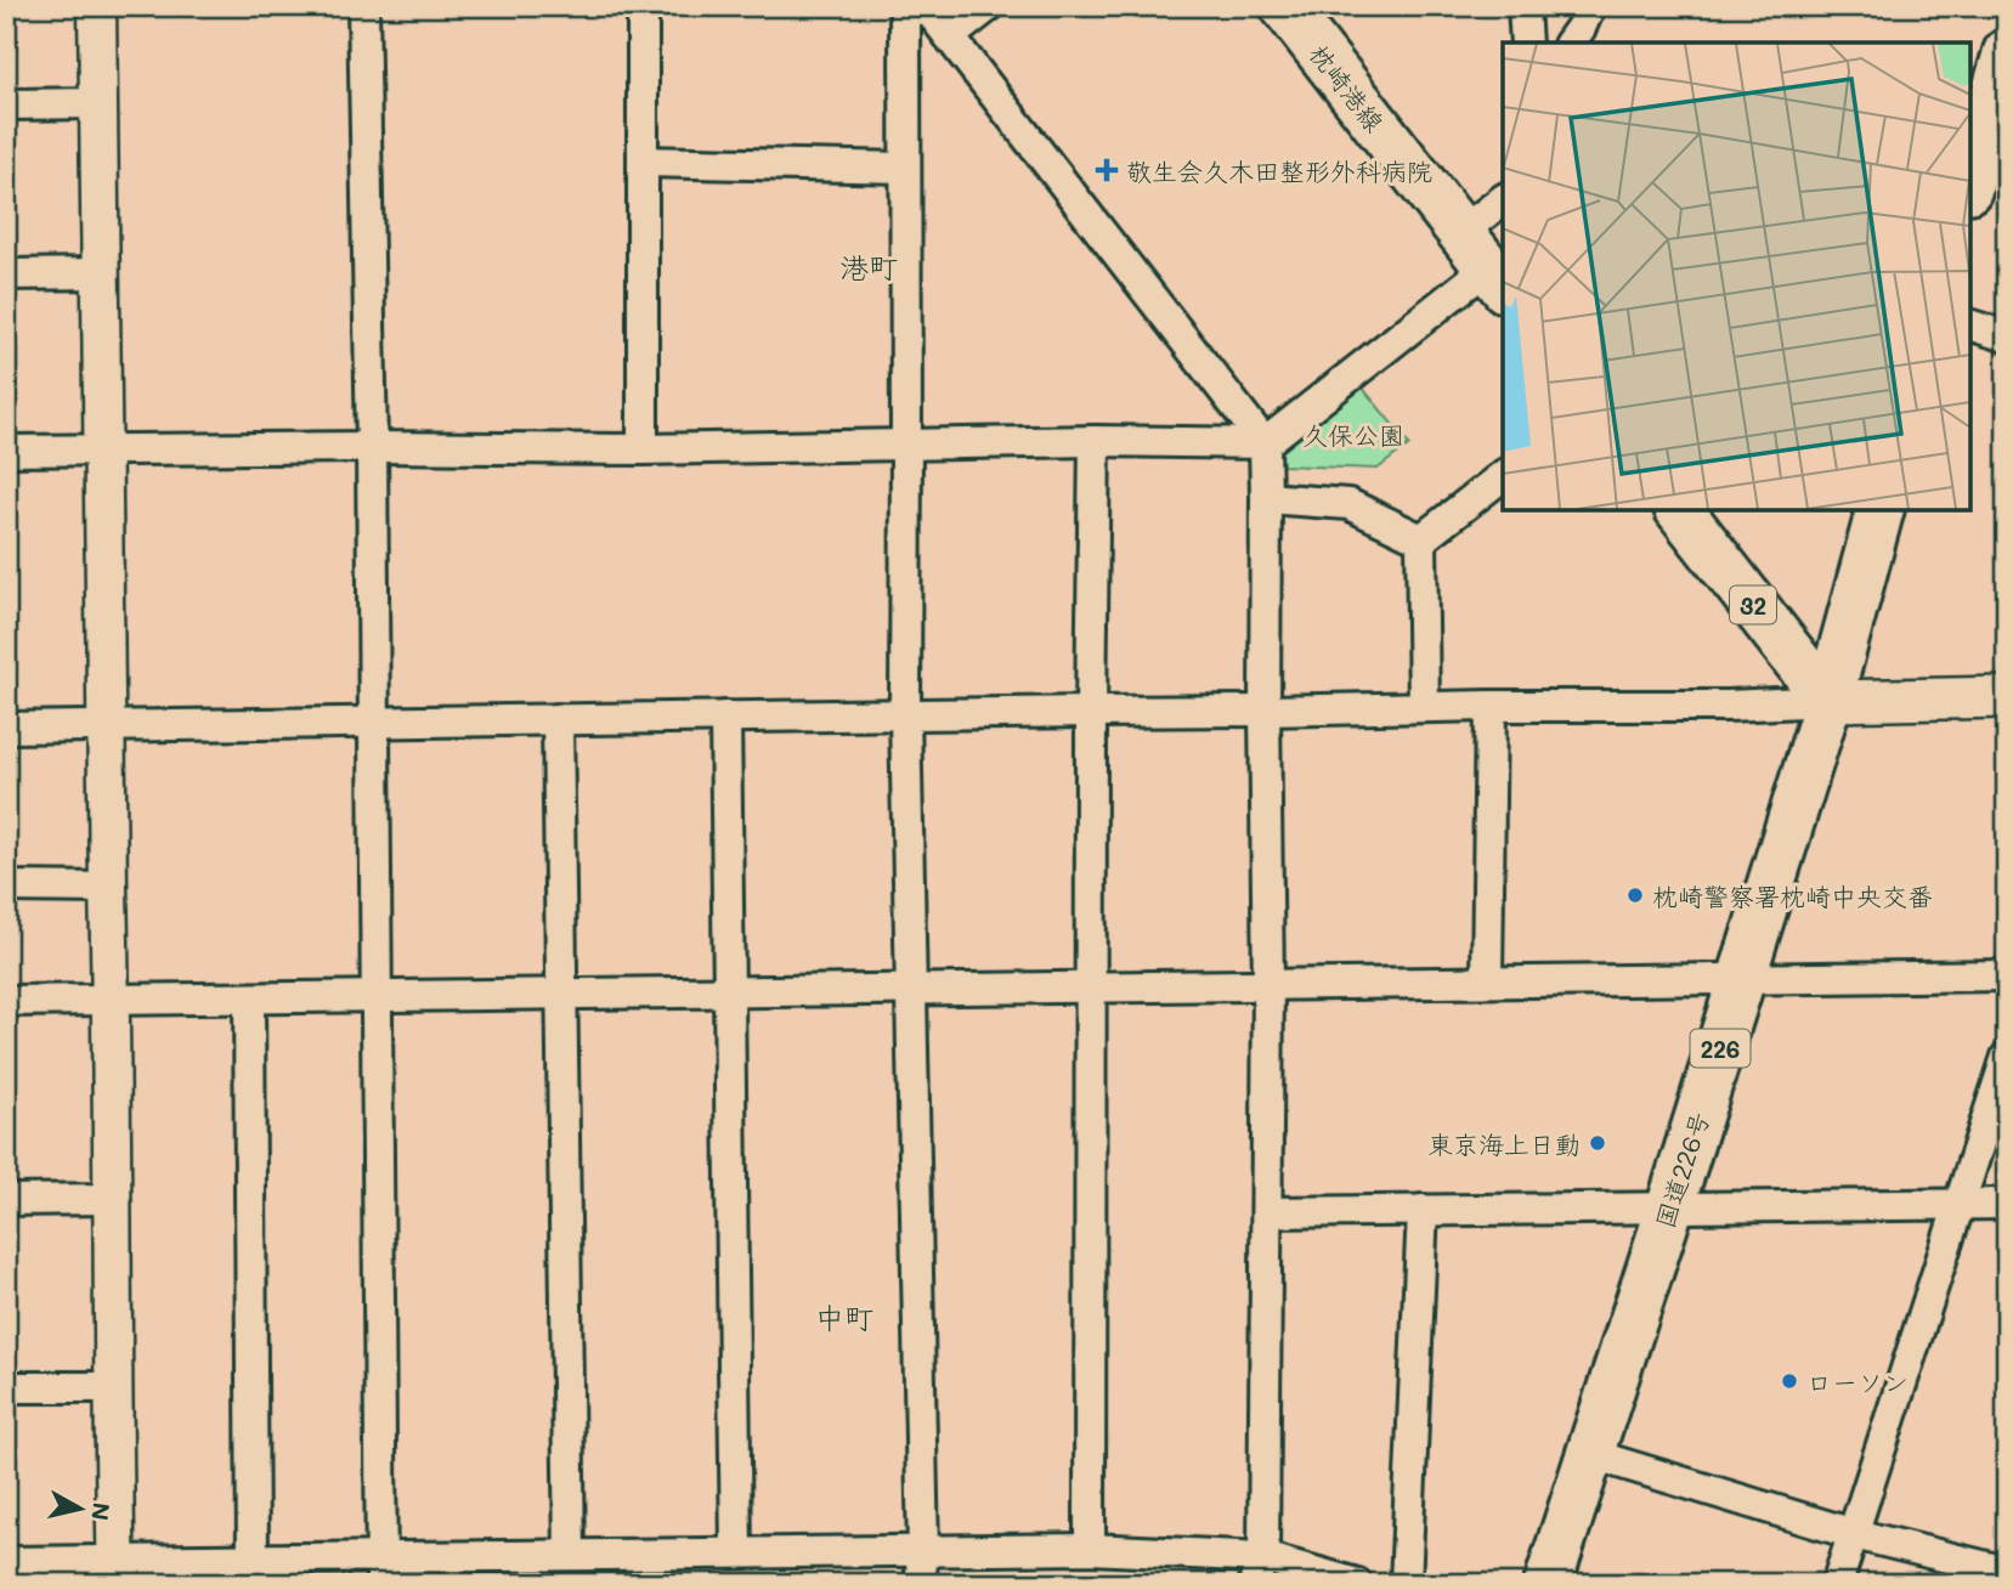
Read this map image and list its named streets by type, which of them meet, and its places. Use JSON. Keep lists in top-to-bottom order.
{
  "streets": {
    "main road": [
      "枕崎港線",
      "32",
      "226",
      "国道226号"
    ]
  },
  "crossings": [
    ["32", "国道226号"]
  ],
  "districts": ["港町", "中町"],
  "parks": ["久保公園"],
  "places": {
    "health": ["敬生会久木田整形外科病院"],
    "other": ["枕崎警察署枕崎中央交番", "東京海上日動", "ローソン"]
  },
  "north": "right"
}
